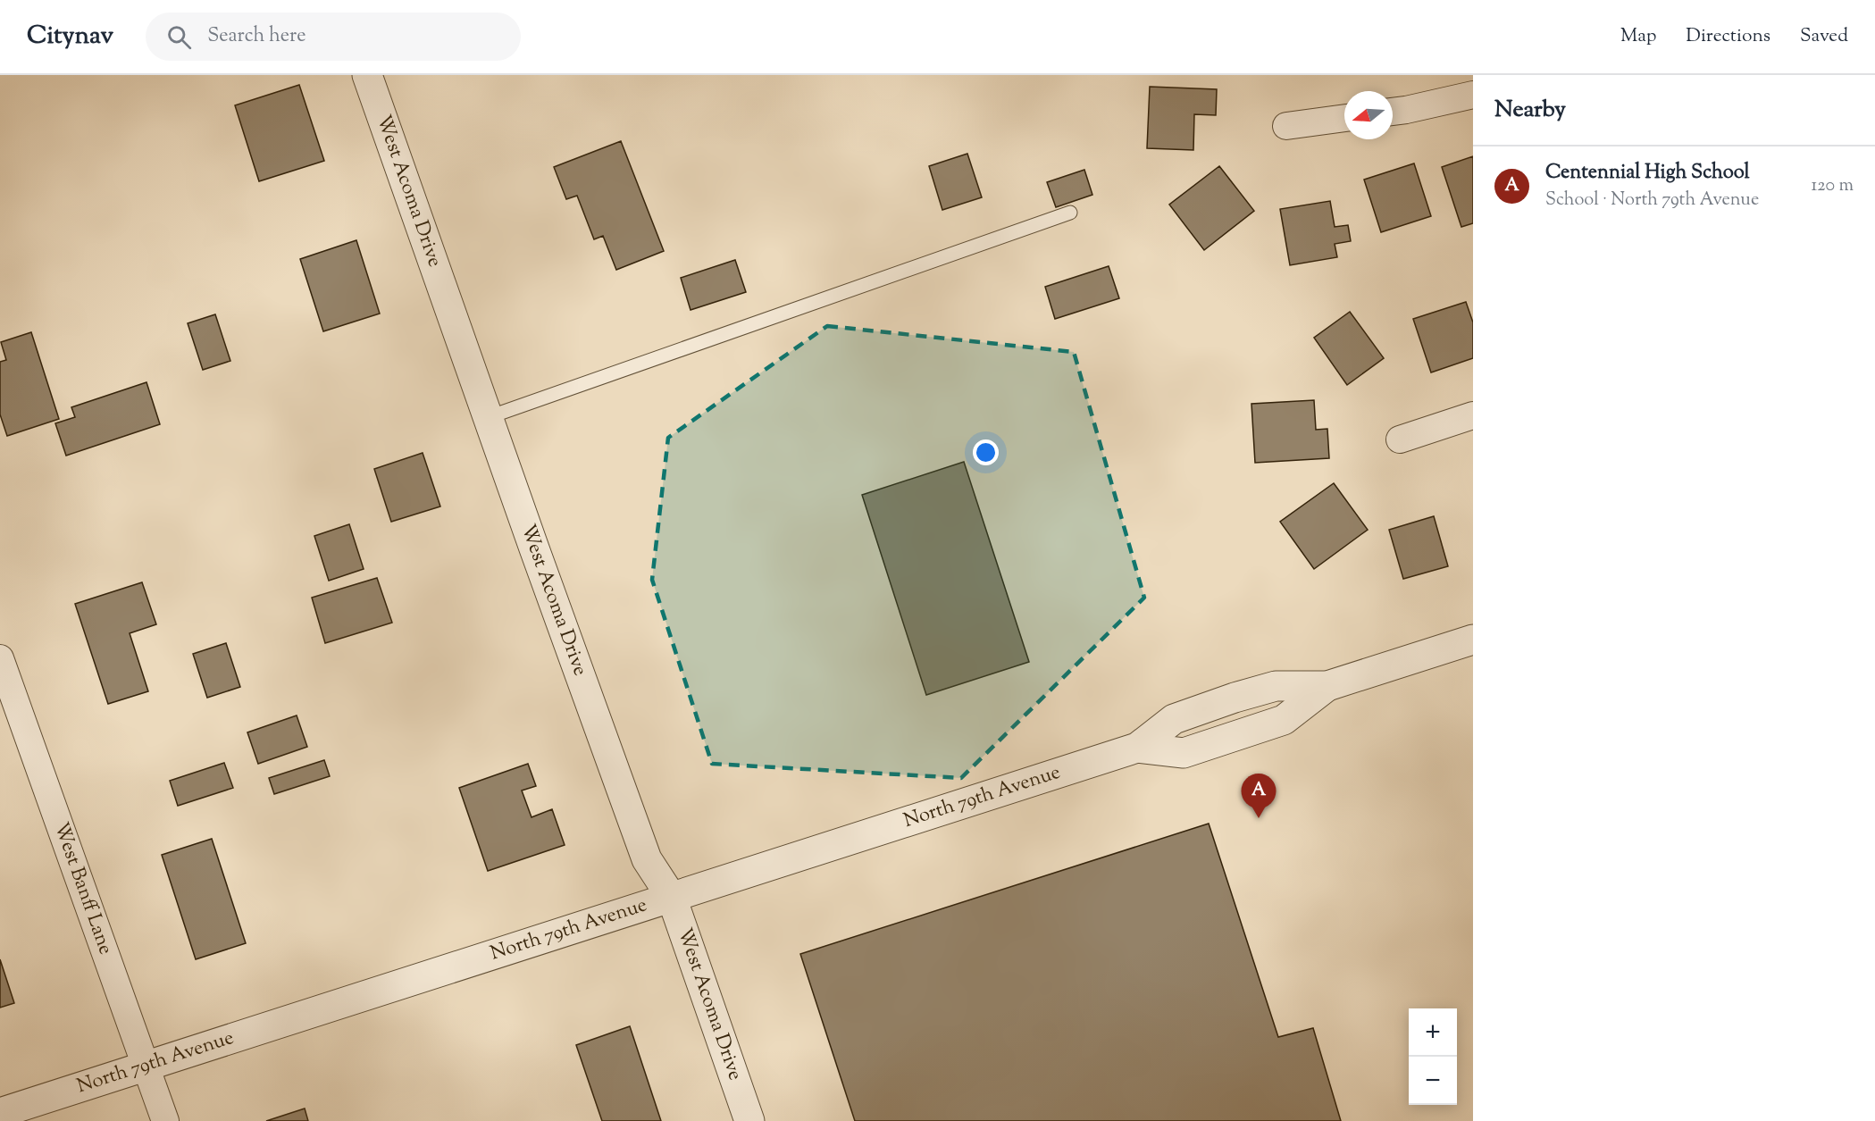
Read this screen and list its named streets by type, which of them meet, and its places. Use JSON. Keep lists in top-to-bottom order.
{
  "streets": {
    "street": ["West Acoma Drive", "North 79th Avenue", "West Banff Lane"]
  },
  "crossings": [
    ["West Acoma Drive", "North 79th Avenue"],
    ["North 79th Avenue", "West Banff Lane"]
  ],
  "north": "left",
  "page": {
    "header": "Citynav",
    "search": "Search here",
    "nav": ["Map", "Directions", "Saved"],
    "heading": "Nearby",
    "list": [
      {
        "mark": "A",
        "name": "Centennial High School",
        "note": "School · North 79th Avenue",
        "value": "120 m"
      }
    ],
    "pins": "A",
    "map_buttons": ["+", "−"]
  }
}
